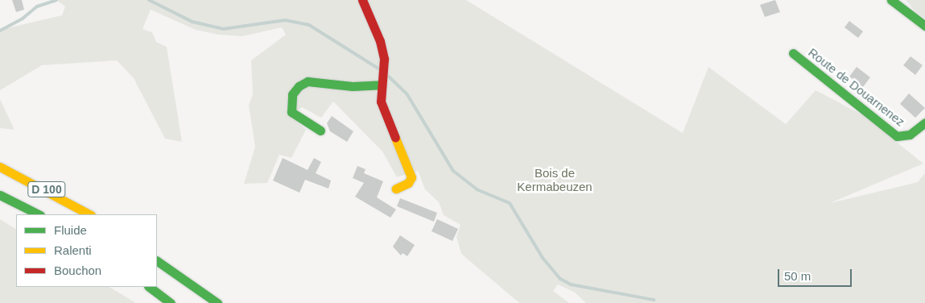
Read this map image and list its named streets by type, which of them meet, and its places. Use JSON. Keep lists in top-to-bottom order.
{
  "streets": {
    "main road": ["Route de Douarnenez", "D 100"]
  },
  "parks": ["Bois de Kermabeuzen"],
  "legend": ["Fluide", "Ralenti", "Bouchon"],
  "scale_bar": "50 m"
}
